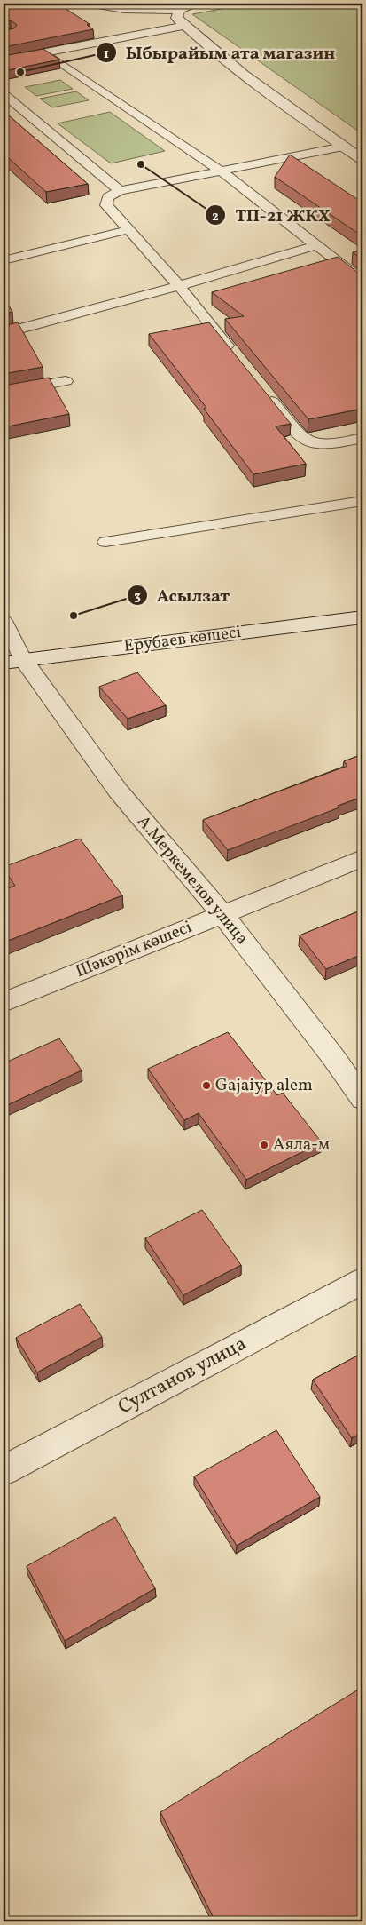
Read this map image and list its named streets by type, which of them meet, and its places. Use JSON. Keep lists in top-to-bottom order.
{
  "streets": {
    "street": [
      "Ерубаев көшесі",
      "А.Меркемелов улица",
      "Шәкәрім көшесі",
      "Султанов улица"
    ]
  },
  "crossings": [
    ["Ерубаев көшесі", "А.Меркемелов улица"],
    ["А.Меркемелов улица", "Шәкәрім көшесі"]
  ],
  "places": [
    "Ыбырайым ата магазин",
    "ТП-21 ЖКХ",
    "Асылзат",
    "Gajaiyp alem",
    "Аяла-м"
  ]
}
